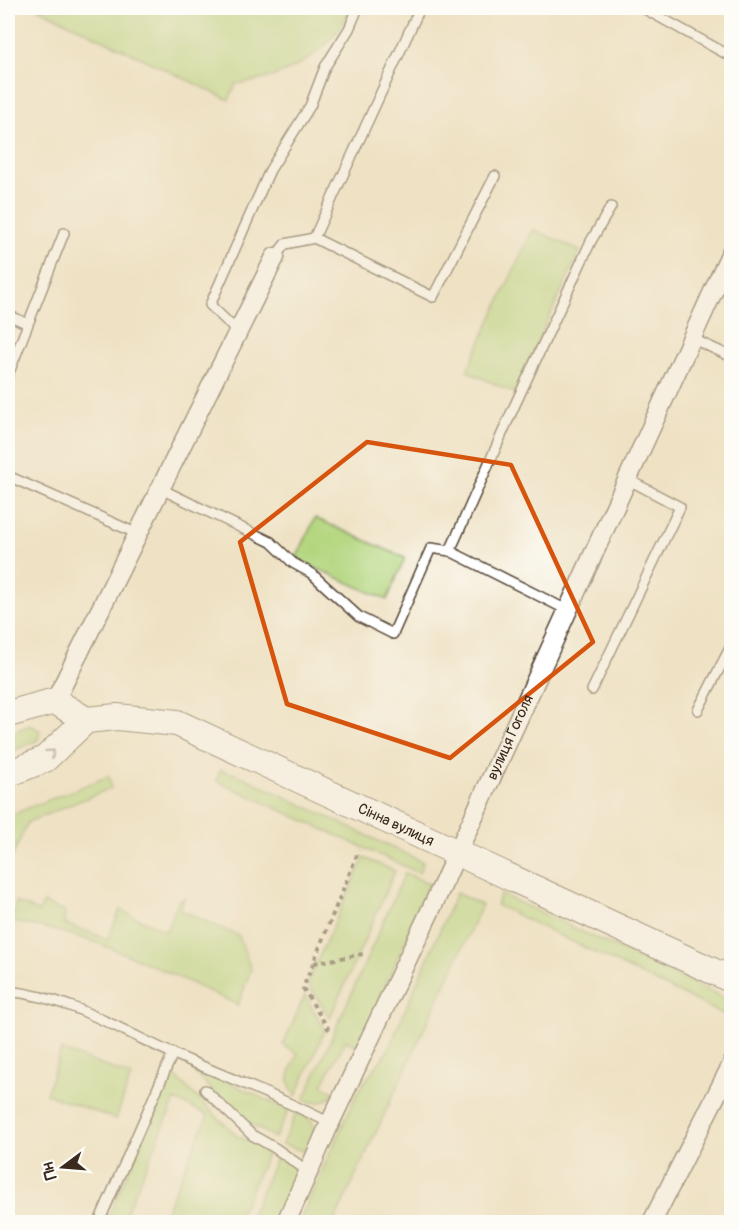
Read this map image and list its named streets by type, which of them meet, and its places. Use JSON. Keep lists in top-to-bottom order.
{
  "streets": {
    "main road": ["Сінна вулиця"],
    "street": ["вулиця Гоголя"]
  },
  "crossings": [
    ["вулиця Гоголя", "Сінна вулиця"]
  ],
  "north": "left"
}
